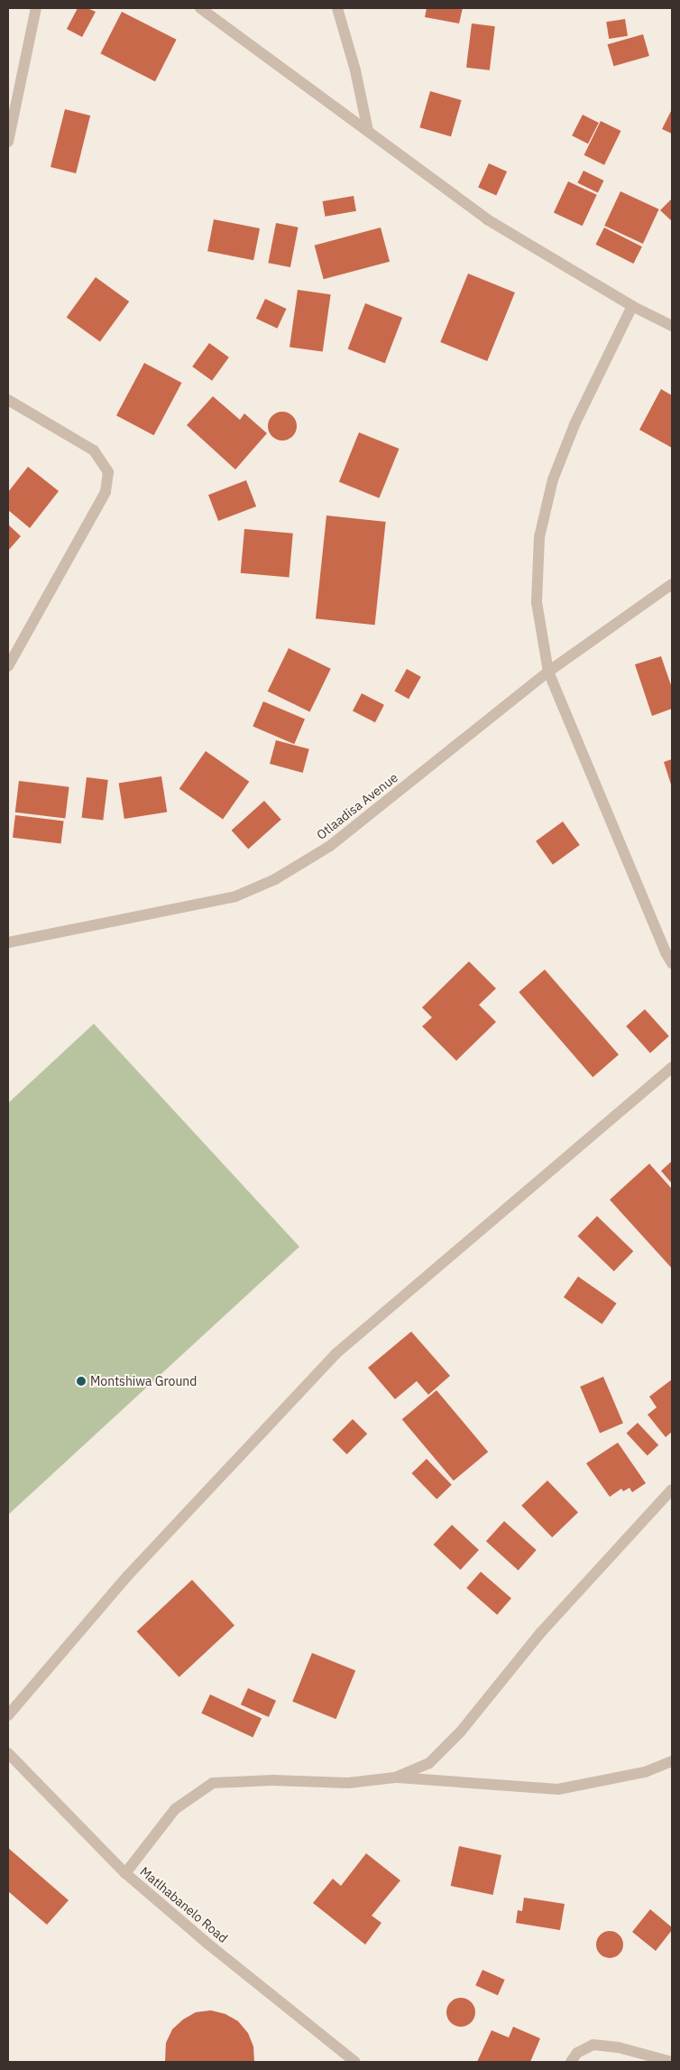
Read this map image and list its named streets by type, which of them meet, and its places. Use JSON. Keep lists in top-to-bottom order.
{
  "streets": {
    "street": ["Otlaadisa Avenue", "Matlhabanelo Road"]
  },
  "places": ["Montshiwa Ground"]
}
